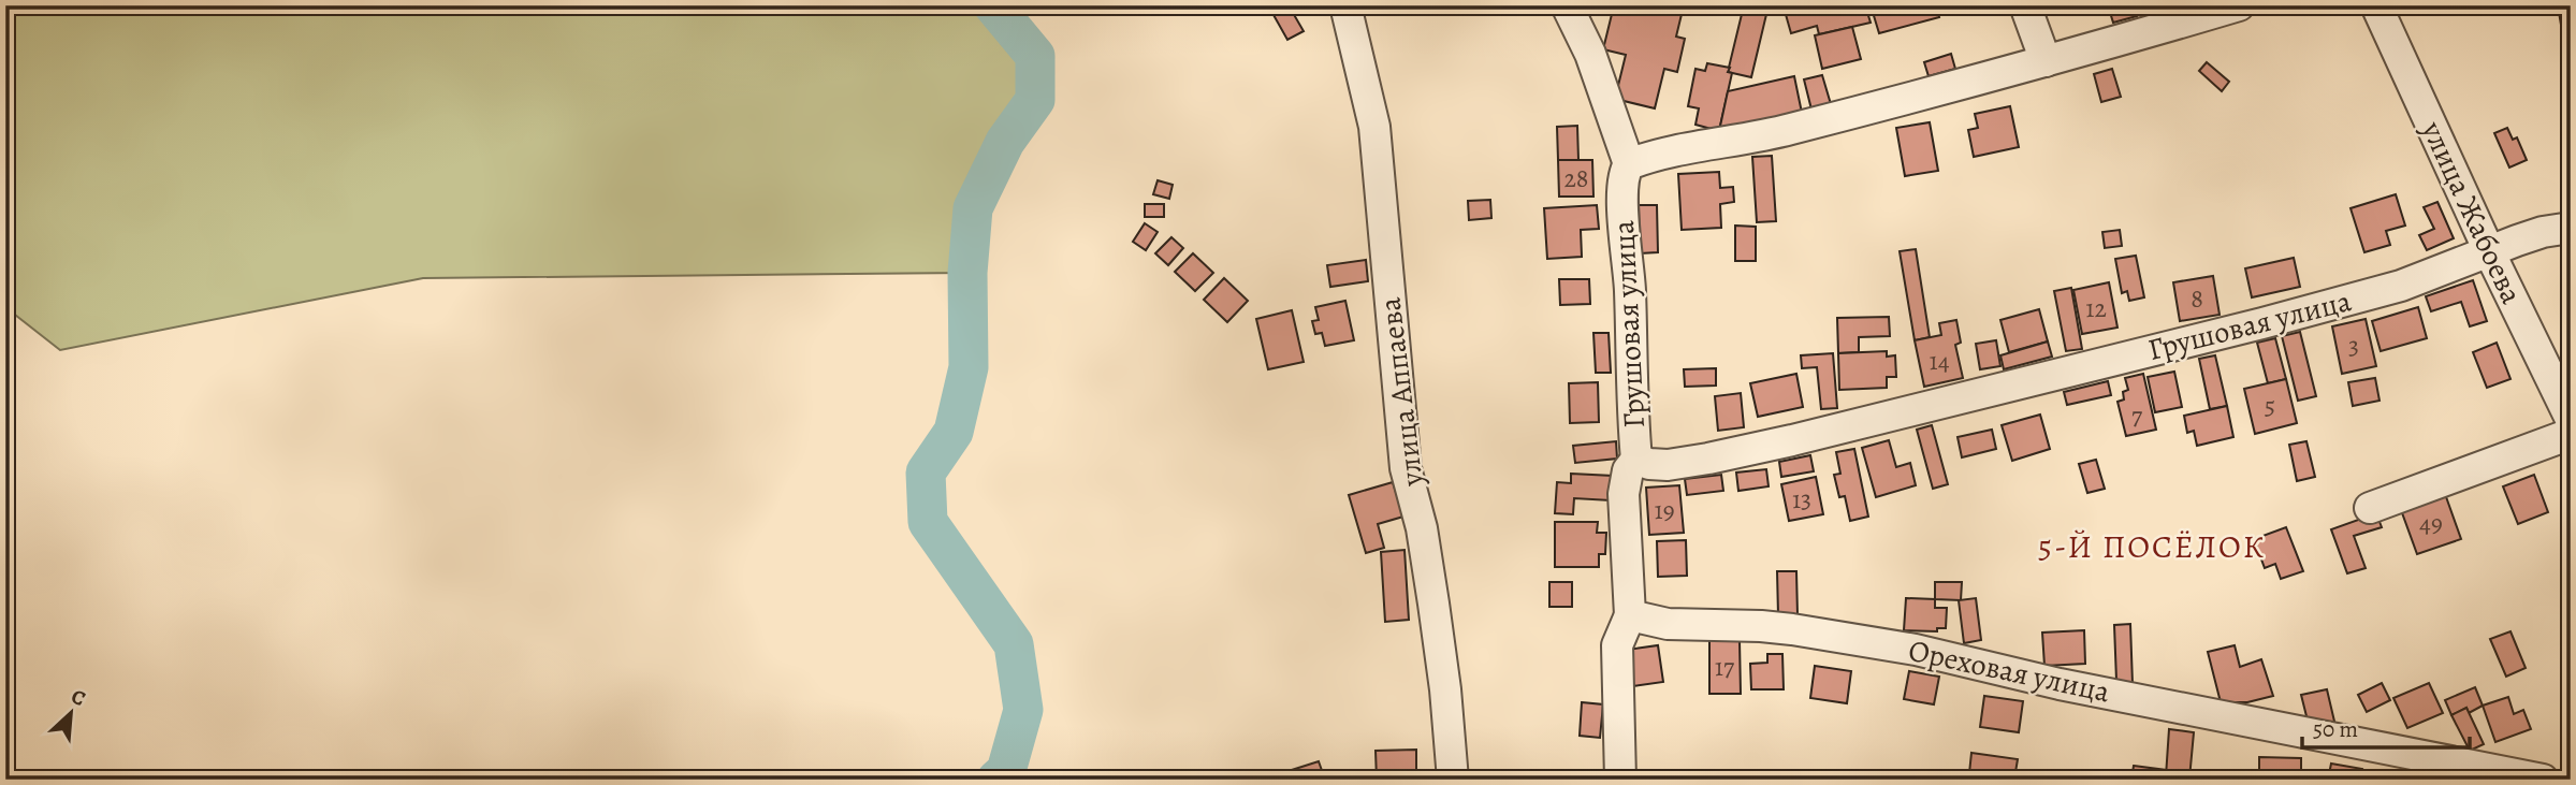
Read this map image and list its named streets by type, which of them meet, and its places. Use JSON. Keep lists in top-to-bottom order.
{
  "streets": {
    "street": [
      "улица Жабоева",
      "Грушовая улица",
      "улица Аппаева",
      "Ореховая улица"
    ]
  },
  "crossings": [
    ["улица Жабоева", "Грушовая улица"]
  ],
  "districts": ["5-Й ПОСЁЛОК"],
  "house_numbers": [
    "28",
    "8",
    "12",
    "3",
    "14",
    "5",
    "7",
    "13",
    "19",
    "49",
    "17"
  ],
  "scale_bar": "50 m",
  "north": "top right"
}
